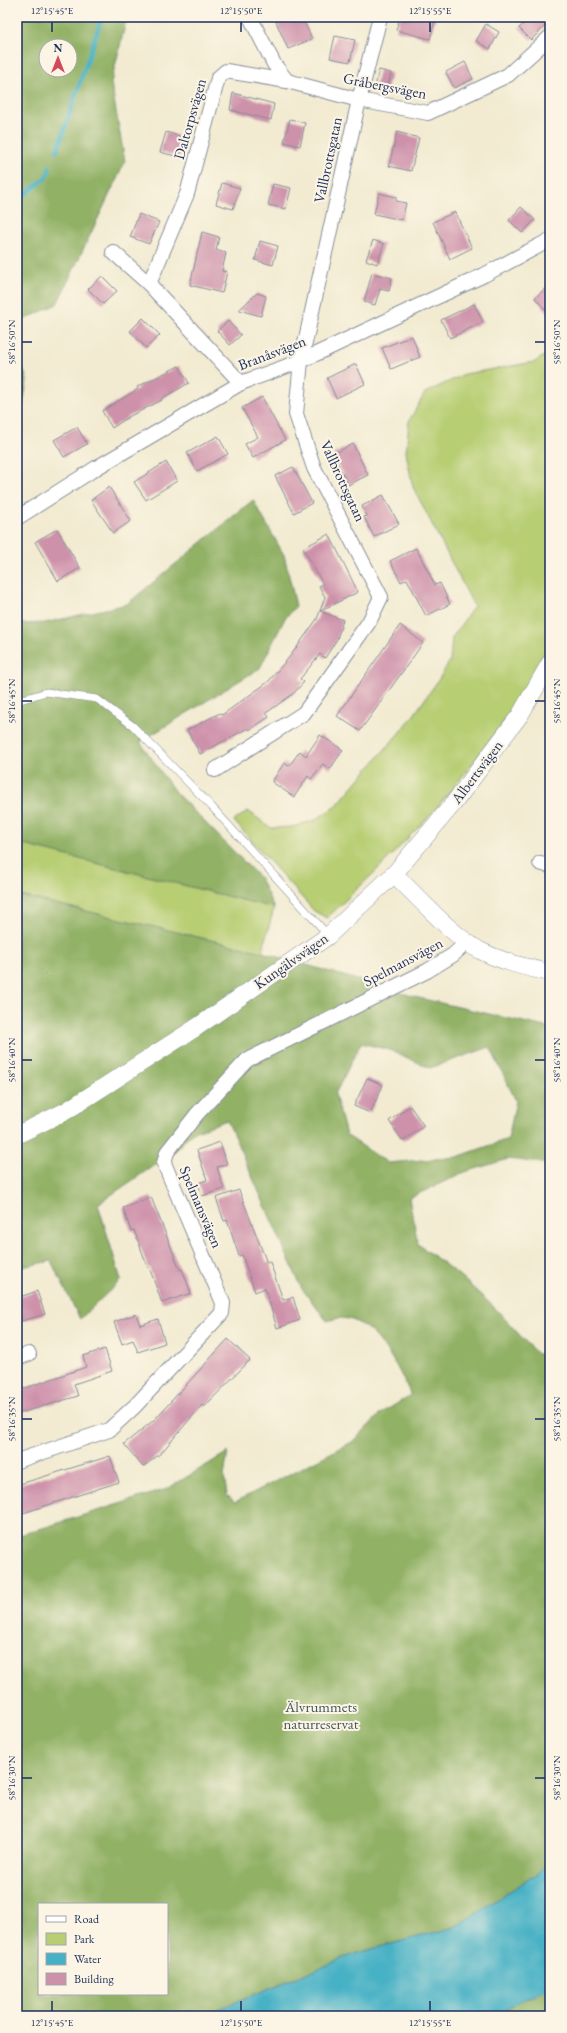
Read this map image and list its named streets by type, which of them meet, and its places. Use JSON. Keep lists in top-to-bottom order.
{
  "streets": {
    "street": [
      "Gråbergsvägen",
      "Daltorpsvägen",
      "Vallbrottsgatan",
      "Branåsvägen",
      "Albertsvägen",
      "Kungälvsvägen",
      "Spelmansvägen"
    ]
  },
  "crossings": [
    ["Gråbergsvägen", "Daltorpsvägen"],
    ["Gråbergsvägen", "Vallbrottsgatan"],
    ["Vallbrottsgatan", "Branåsvägen"],
    ["Albertsvägen", "Kungälvsvägen"]
  ],
  "parks": ["Älvrummets naturreservat"],
  "legend": [
    "Road",
    "Park",
    "Water",
    "Building"
  ],
  "north": "top",
  "coordinates": [
    "12°15'45\"E",
    "12°15'50\"E",
    "12°15'55\"E",
    "58°16'50\"N",
    "58°16'45\"N",
    "58°16'40\"N",
    "58°16'35\"N",
    "58°16'30\"N"
  ]
}
